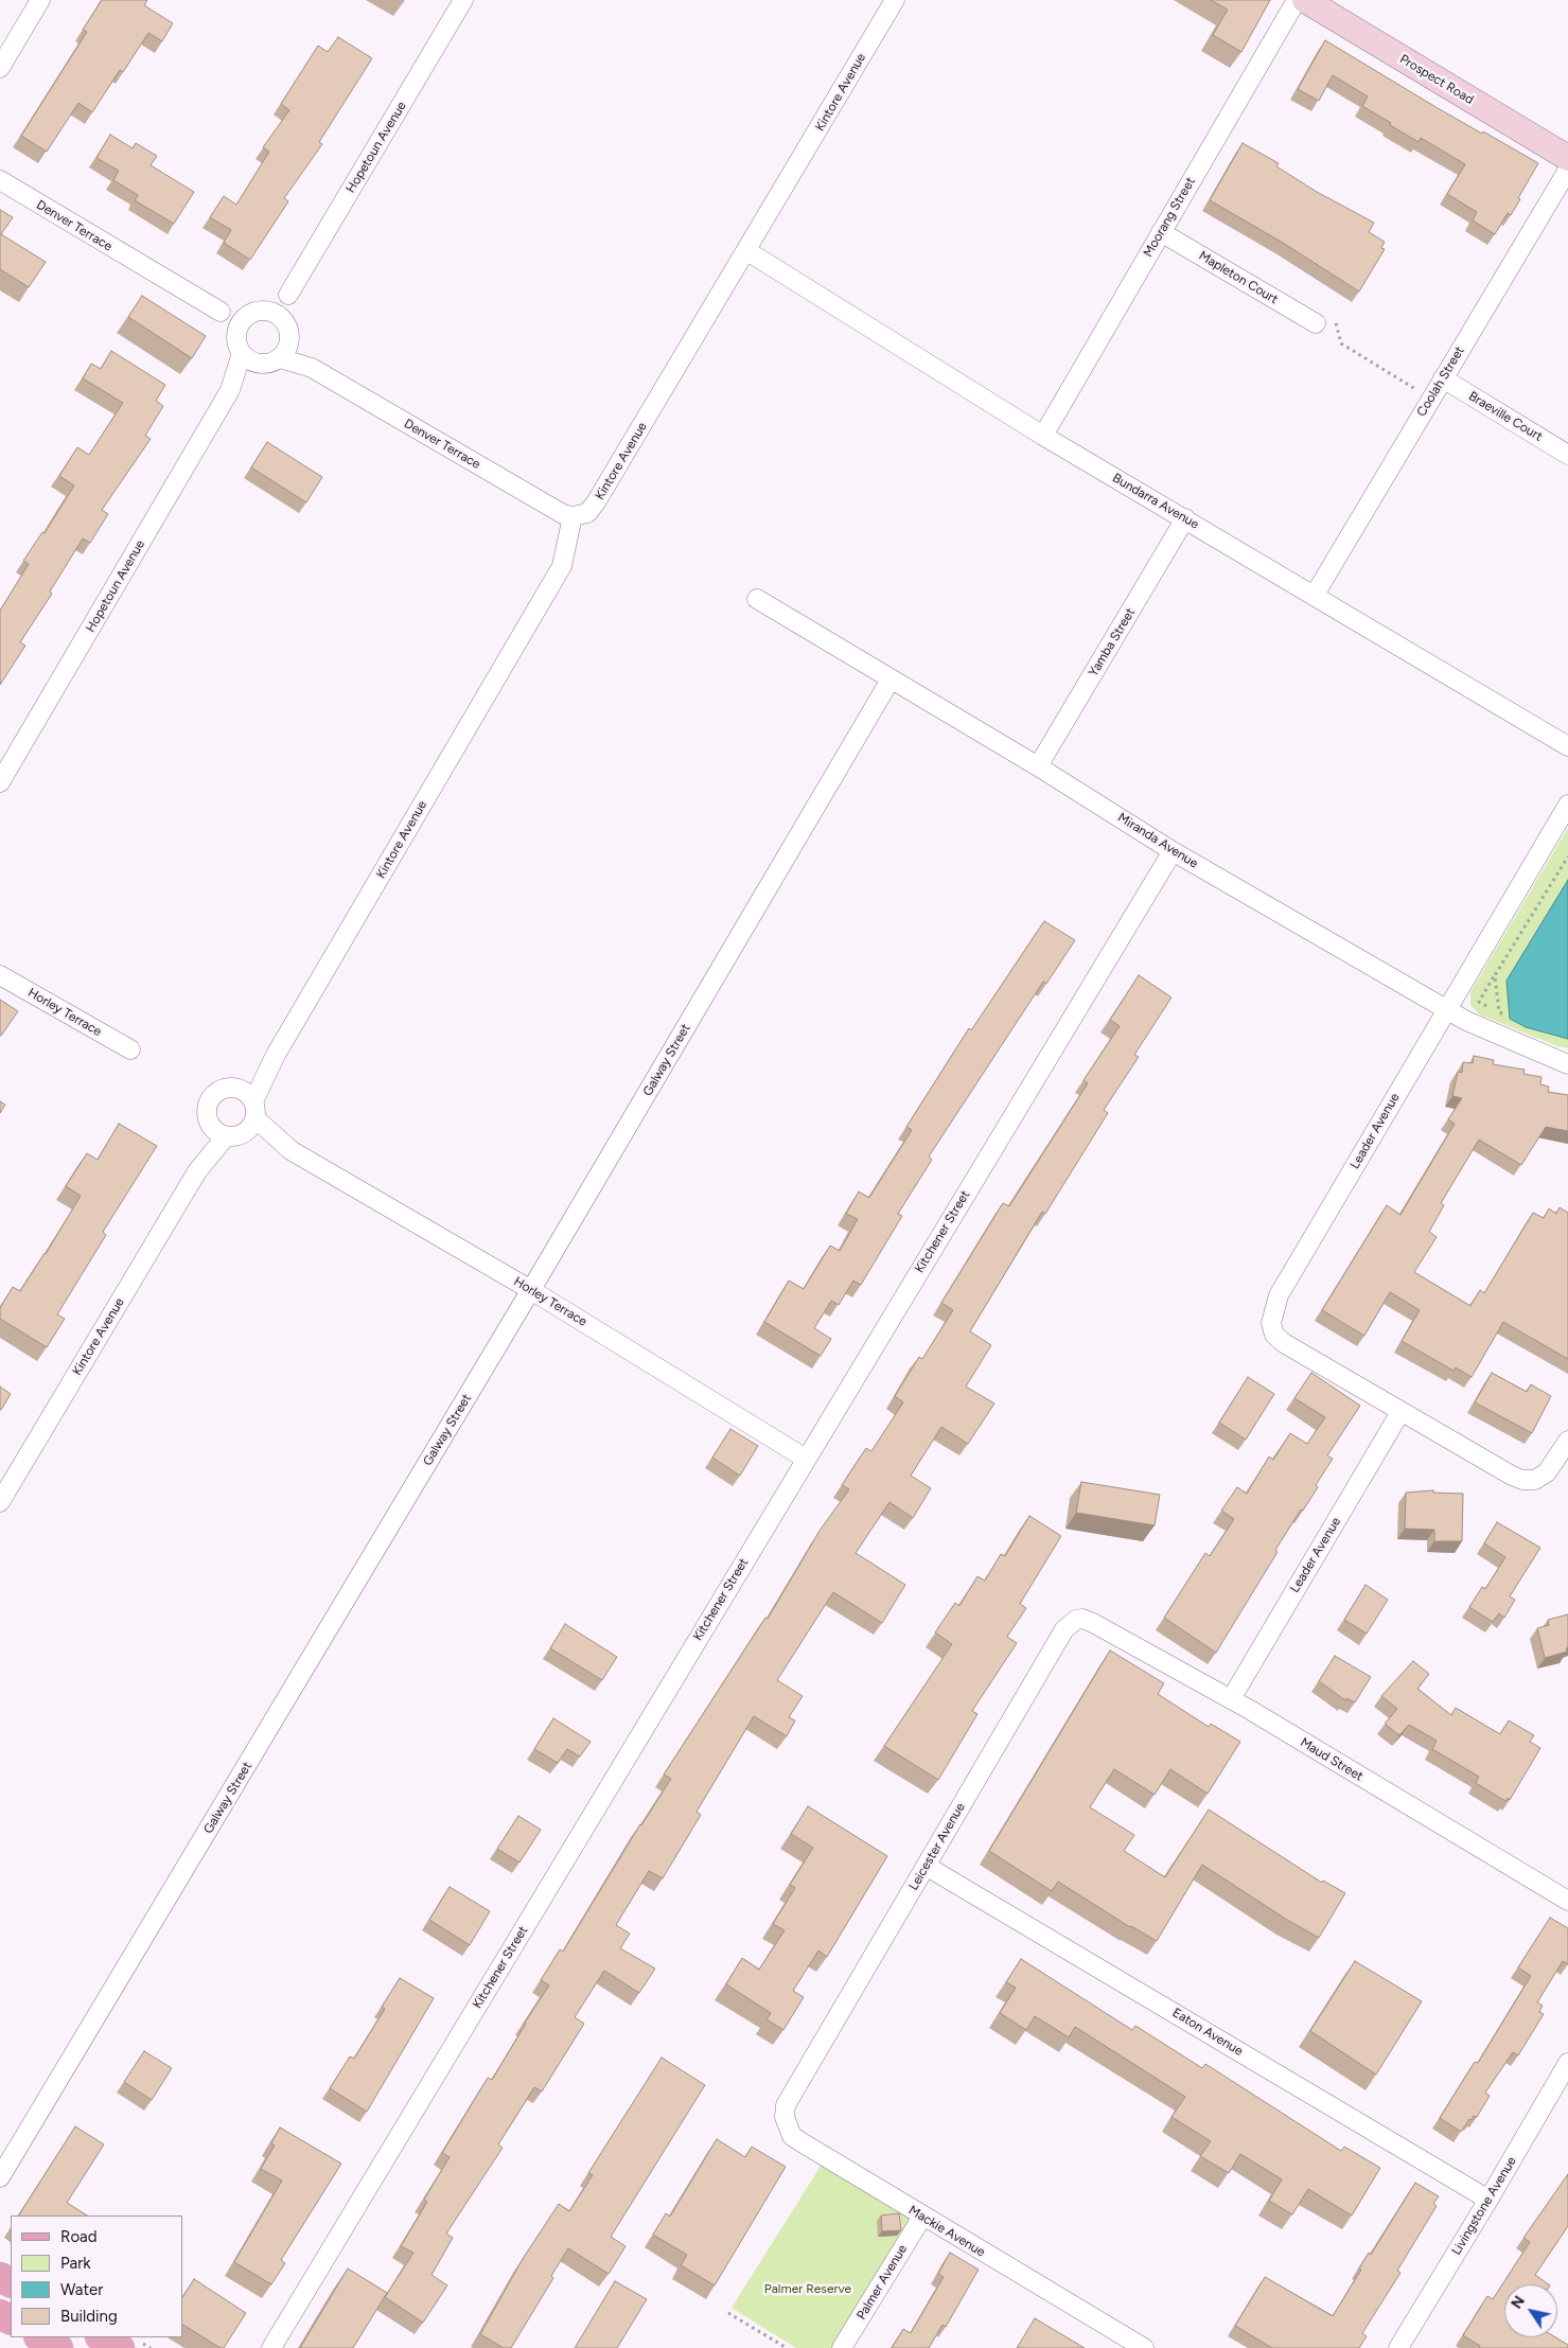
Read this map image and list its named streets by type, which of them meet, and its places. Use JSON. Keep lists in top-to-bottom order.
{
  "streets": {
    "main road": ["Prospect Road"],
    "street": [
      "Kintore Avenue",
      "Hopetoun Avenue",
      "Moorang Street",
      "Denver Terrace",
      "Mapleton Court",
      "Coolah Street",
      "Braeville Court",
      "Bundarra Avenue",
      "Yamba Street",
      "Miranda Avenue",
      "Horley Terrace",
      "Galway Street",
      "Leader Avenue",
      "Kitchener Street",
      "Maud Street",
      "Leicester Avenue",
      "Eaton Avenue",
      "Livingstone Avenue",
      "Mackie Avenue",
      "Palmer Avenue"
    ]
  },
  "crossings": [
    ["Kintore Avenue", "Denver Terrace"],
    ["Kintore Avenue", "Bundarra Avenue"],
    ["Kintore Avenue", "Horley Terrace"],
    ["Hopetoun Avenue", "Denver Terrace"],
    ["Moorang Street", "Mapleton Court"],
    ["Moorang Street", "Bundarra Avenue"],
    ["Coolah Street", "Braeville Court"],
    ["Coolah Street", "Bundarra Avenue"],
    ["Bundarra Avenue", "Yamba Street"],
    ["Yamba Street", "Miranda Avenue"],
    ["Miranda Avenue", "Galway Street"],
    ["Miranda Avenue", "Leader Avenue"],
    ["Miranda Avenue", "Kitchener Street"],
    ["Horley Terrace", "Galway Street"],
    ["Horley Terrace", "Kitchener Street"],
    ["Leader Avenue", "Maud Street"],
    ["Maud Street", "Leicester Avenue"],
    ["Leicester Avenue", "Eaton Avenue"],
    ["Leicester Avenue", "Mackie Avenue"],
    ["Eaton Avenue", "Livingstone Avenue"],
    ["Mackie Avenue", "Palmer Avenue"]
  ],
  "parks": ["Palmer Reserve"],
  "legend": [
    "Road",
    "Park",
    "Water",
    "Building"
  ],
  "north": "top left"
}
